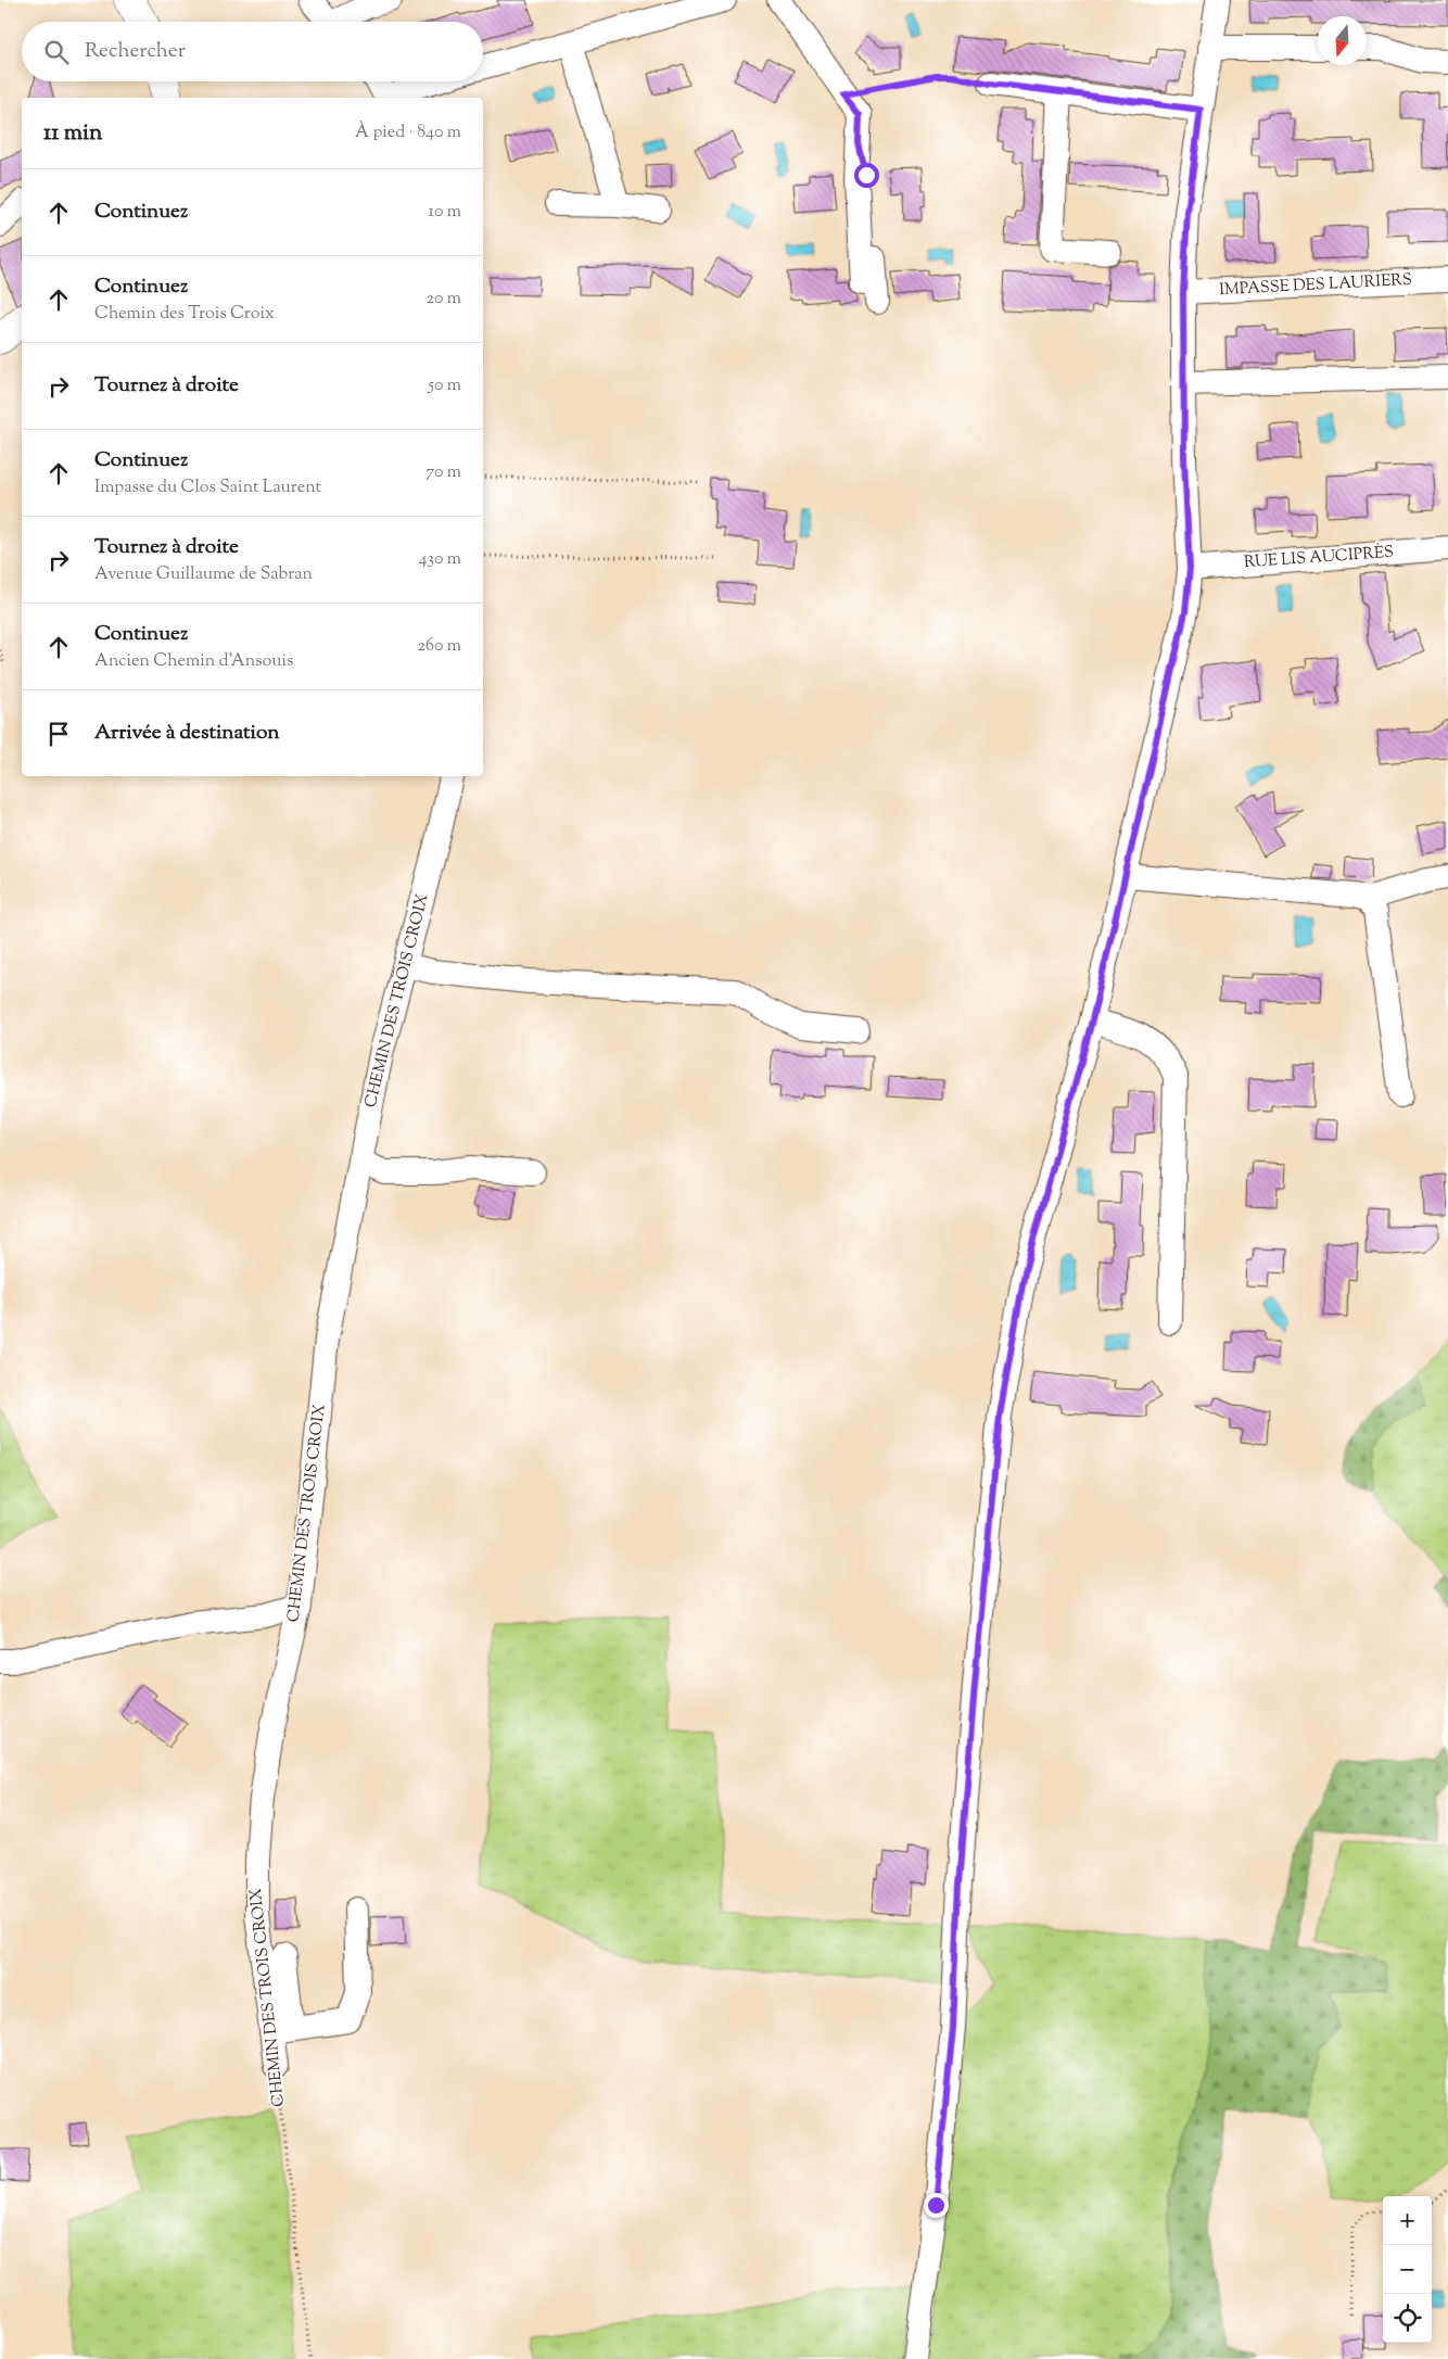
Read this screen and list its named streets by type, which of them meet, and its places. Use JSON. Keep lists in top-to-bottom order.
{
  "streets": {
    "street": ["IMPASSE DES LAURIERS", "RUE LIS AUCIPRÈS", "CHEMIN DES TROIS CROIX"]
  },
  "north": "bottom",
  "page": {
    "search": "Rechercher",
    "heading": ["11 min", "À pied · 840 m"],
    "list": [
      ["Continuez", "10 m"],
      ["Continuez", "Chemin des Trois Croix", "20 m"],
      ["Tournez à droite", "50 m"],
      ["Continuez", "Impasse du Clos Saint Laurent", "70 m"],
      ["Tournez à droite", "Avenue Guillaume de Sabran", "430 m"],
      ["Continuez", "Ancien Chemin d'Ansouis", "260 m"],
      "Arrivée à destination"
    ],
    "map_buttons": ["+", "−"]
  }
}
